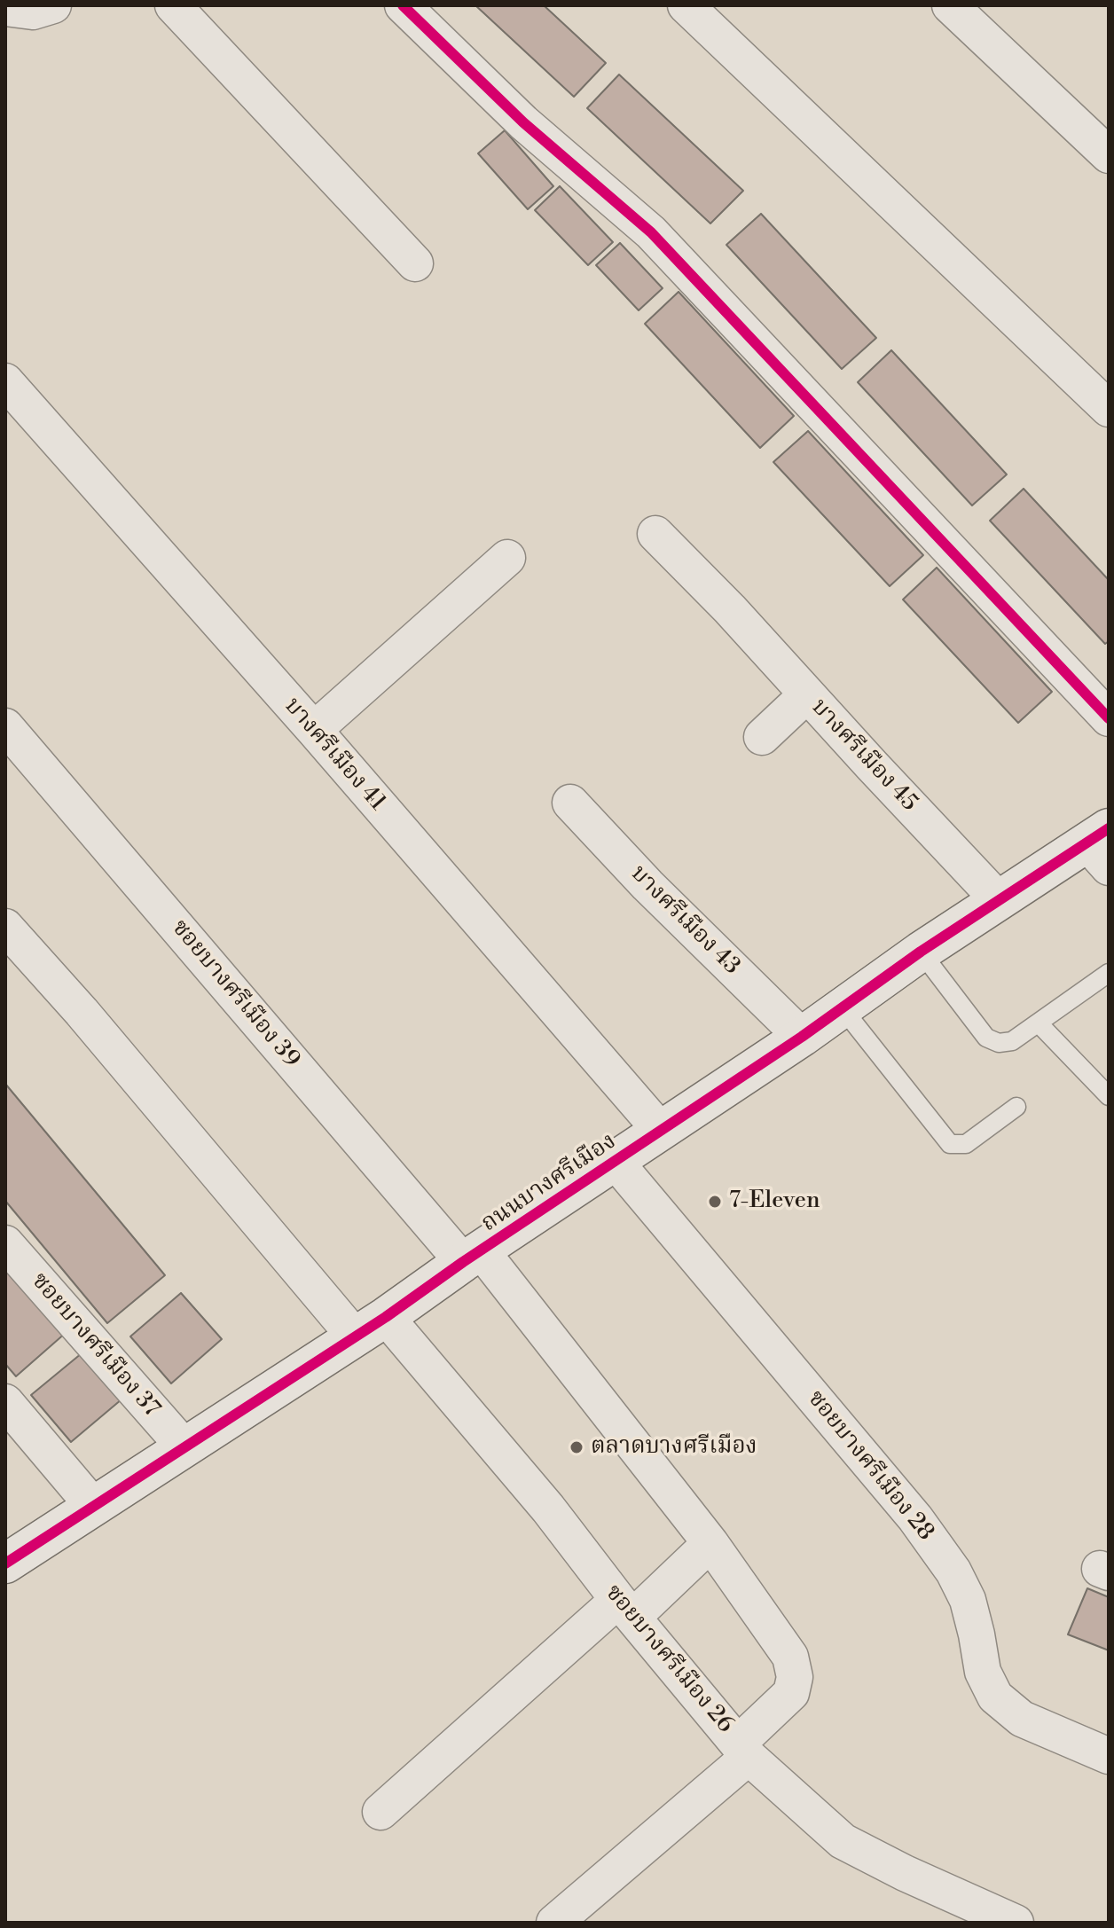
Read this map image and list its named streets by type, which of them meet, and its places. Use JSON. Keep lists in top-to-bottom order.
{
  "streets": {
    "street": [
      "บางศรีเมือง 41",
      "บางศรีเมือง 45",
      "บางศรีเมือง 43",
      "ซอยบางศรีเมือง 39",
      "ถนนบางศรีเมือง",
      "ซอยบางศรีเมือง 37",
      "ซอยบางศรีเมือง 28",
      "ซอยบางศรีเมือง 26"
    ]
  },
  "crossings": [
    ["บางศรีเมือง 41", "ถนนบางศรีเมือง"],
    ["บางศรีเมือง 45", "ถนนบางศรีเมือง"],
    ["บางศรีเมือง 43", "ถนนบางศรีเมือง"],
    ["ซอยบางศรีเมือง 39", "ถนนบางศรีเมือง"],
    ["ซอยบางศรีเมือง 39", "ซอยบางศรีเมือง 26"],
    ["ถนนบางศรีเมือง", "ซอยบางศรีเมือง 37"],
    ["ถนนบางศรีเมือง", "ซอยบางศรีเมือง 28"],
    ["ถนนบางศรีเมือง", "ซอยบางศรีเมือง 26"]
  ],
  "places": ["7-Eleven", "ตลาดบางศรีเมือง"]
}
